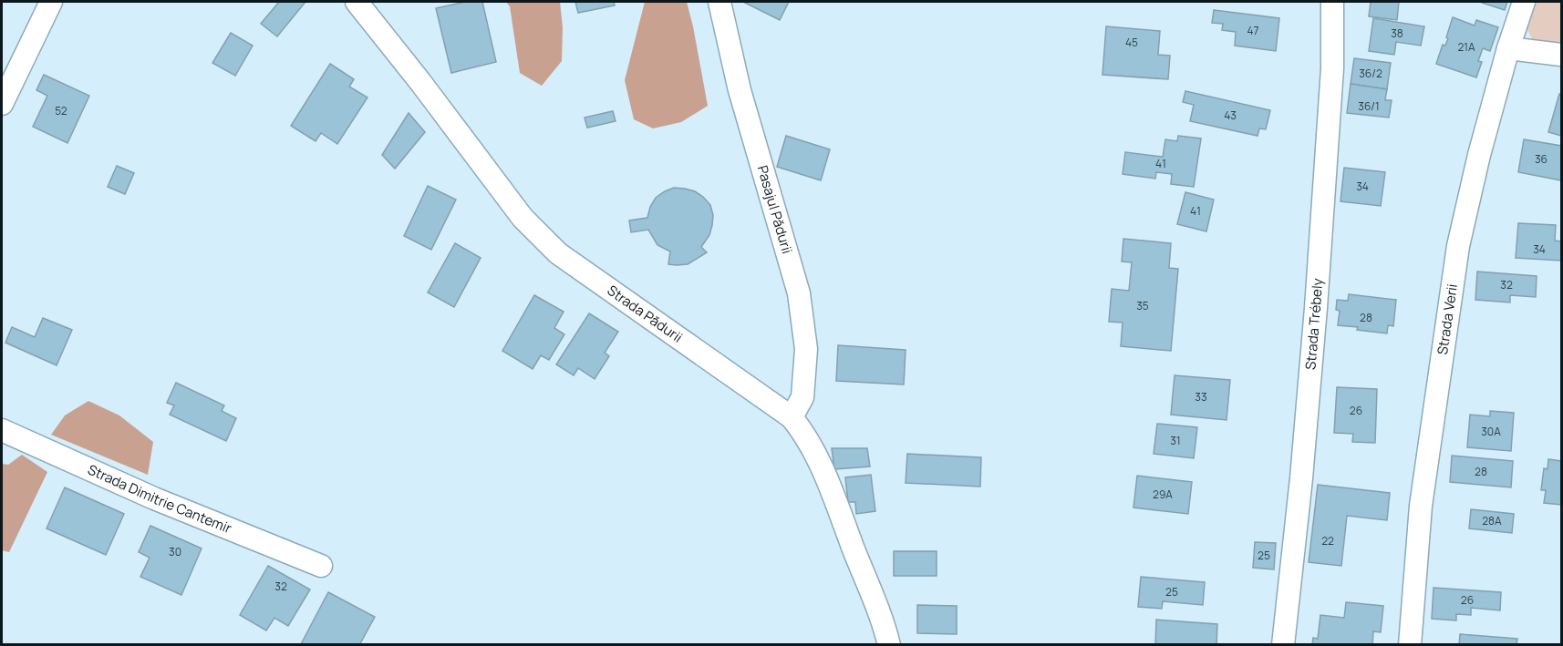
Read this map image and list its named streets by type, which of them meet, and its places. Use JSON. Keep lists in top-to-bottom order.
{
  "streets": {
    "street": [
      "Pasajul Pădurii",
      "Strada Pădurii",
      "Strada Verii",
      "Strada Trébely",
      "Strada Dimitrie Cantemir"
    ]
  },
  "crossings": [
    ["Pasajul Pădurii", "Strada Pădurii"]
  ],
  "house_numbers": [
    "47",
    "38",
    "45",
    "21A",
    "36/2",
    "36/1",
    "52",
    "43",
    "36",
    "41",
    "34",
    "41",
    "34",
    "32",
    "35",
    "28",
    "33",
    "26",
    "30A",
    "31",
    "28",
    "29A",
    "28A",
    "22",
    "30",
    "25",
    "32",
    "25",
    "26"
  ]
}
